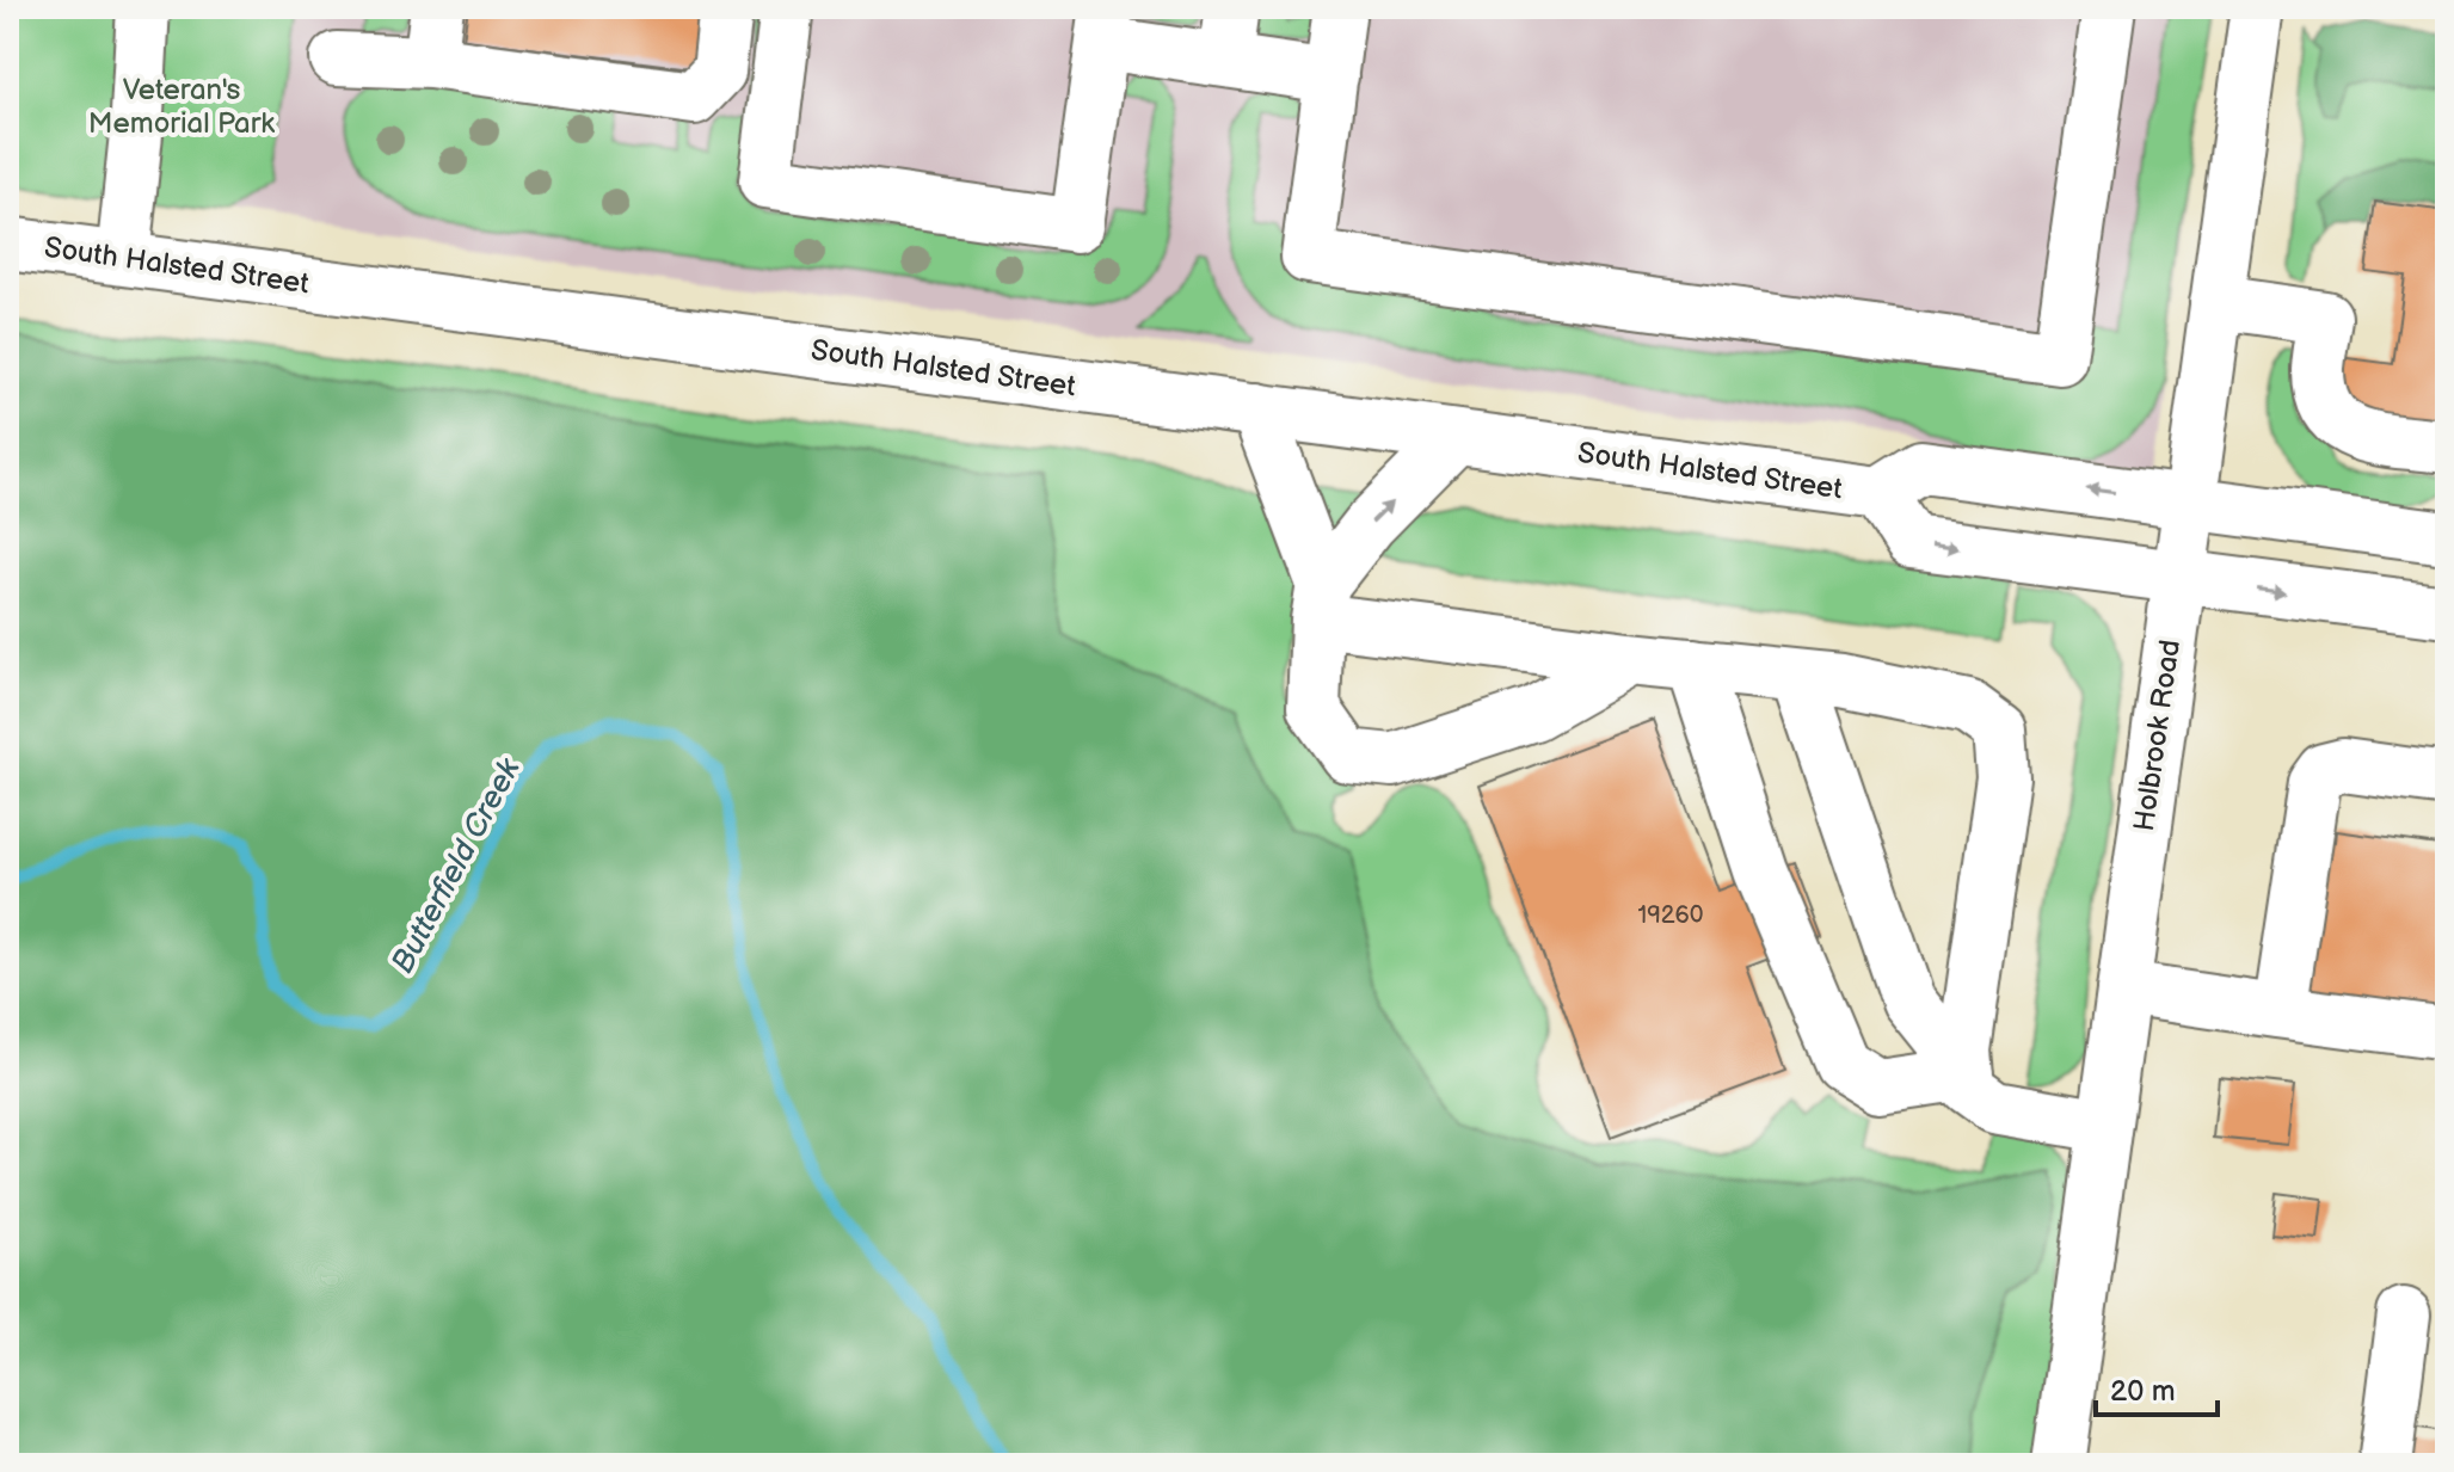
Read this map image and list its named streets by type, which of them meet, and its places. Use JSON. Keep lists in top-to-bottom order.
{
  "streets": {
    "main road": ["South Halsted Street", "Holbrook Road"]
  },
  "crossings": [
    ["South Halsted Street", "Holbrook Road"]
  ],
  "water": ["Butterfield Creek"],
  "parks": ["Veteran's Memorial Park"],
  "house_numbers": ["19260"],
  "scale_bar": "20 m"
}
